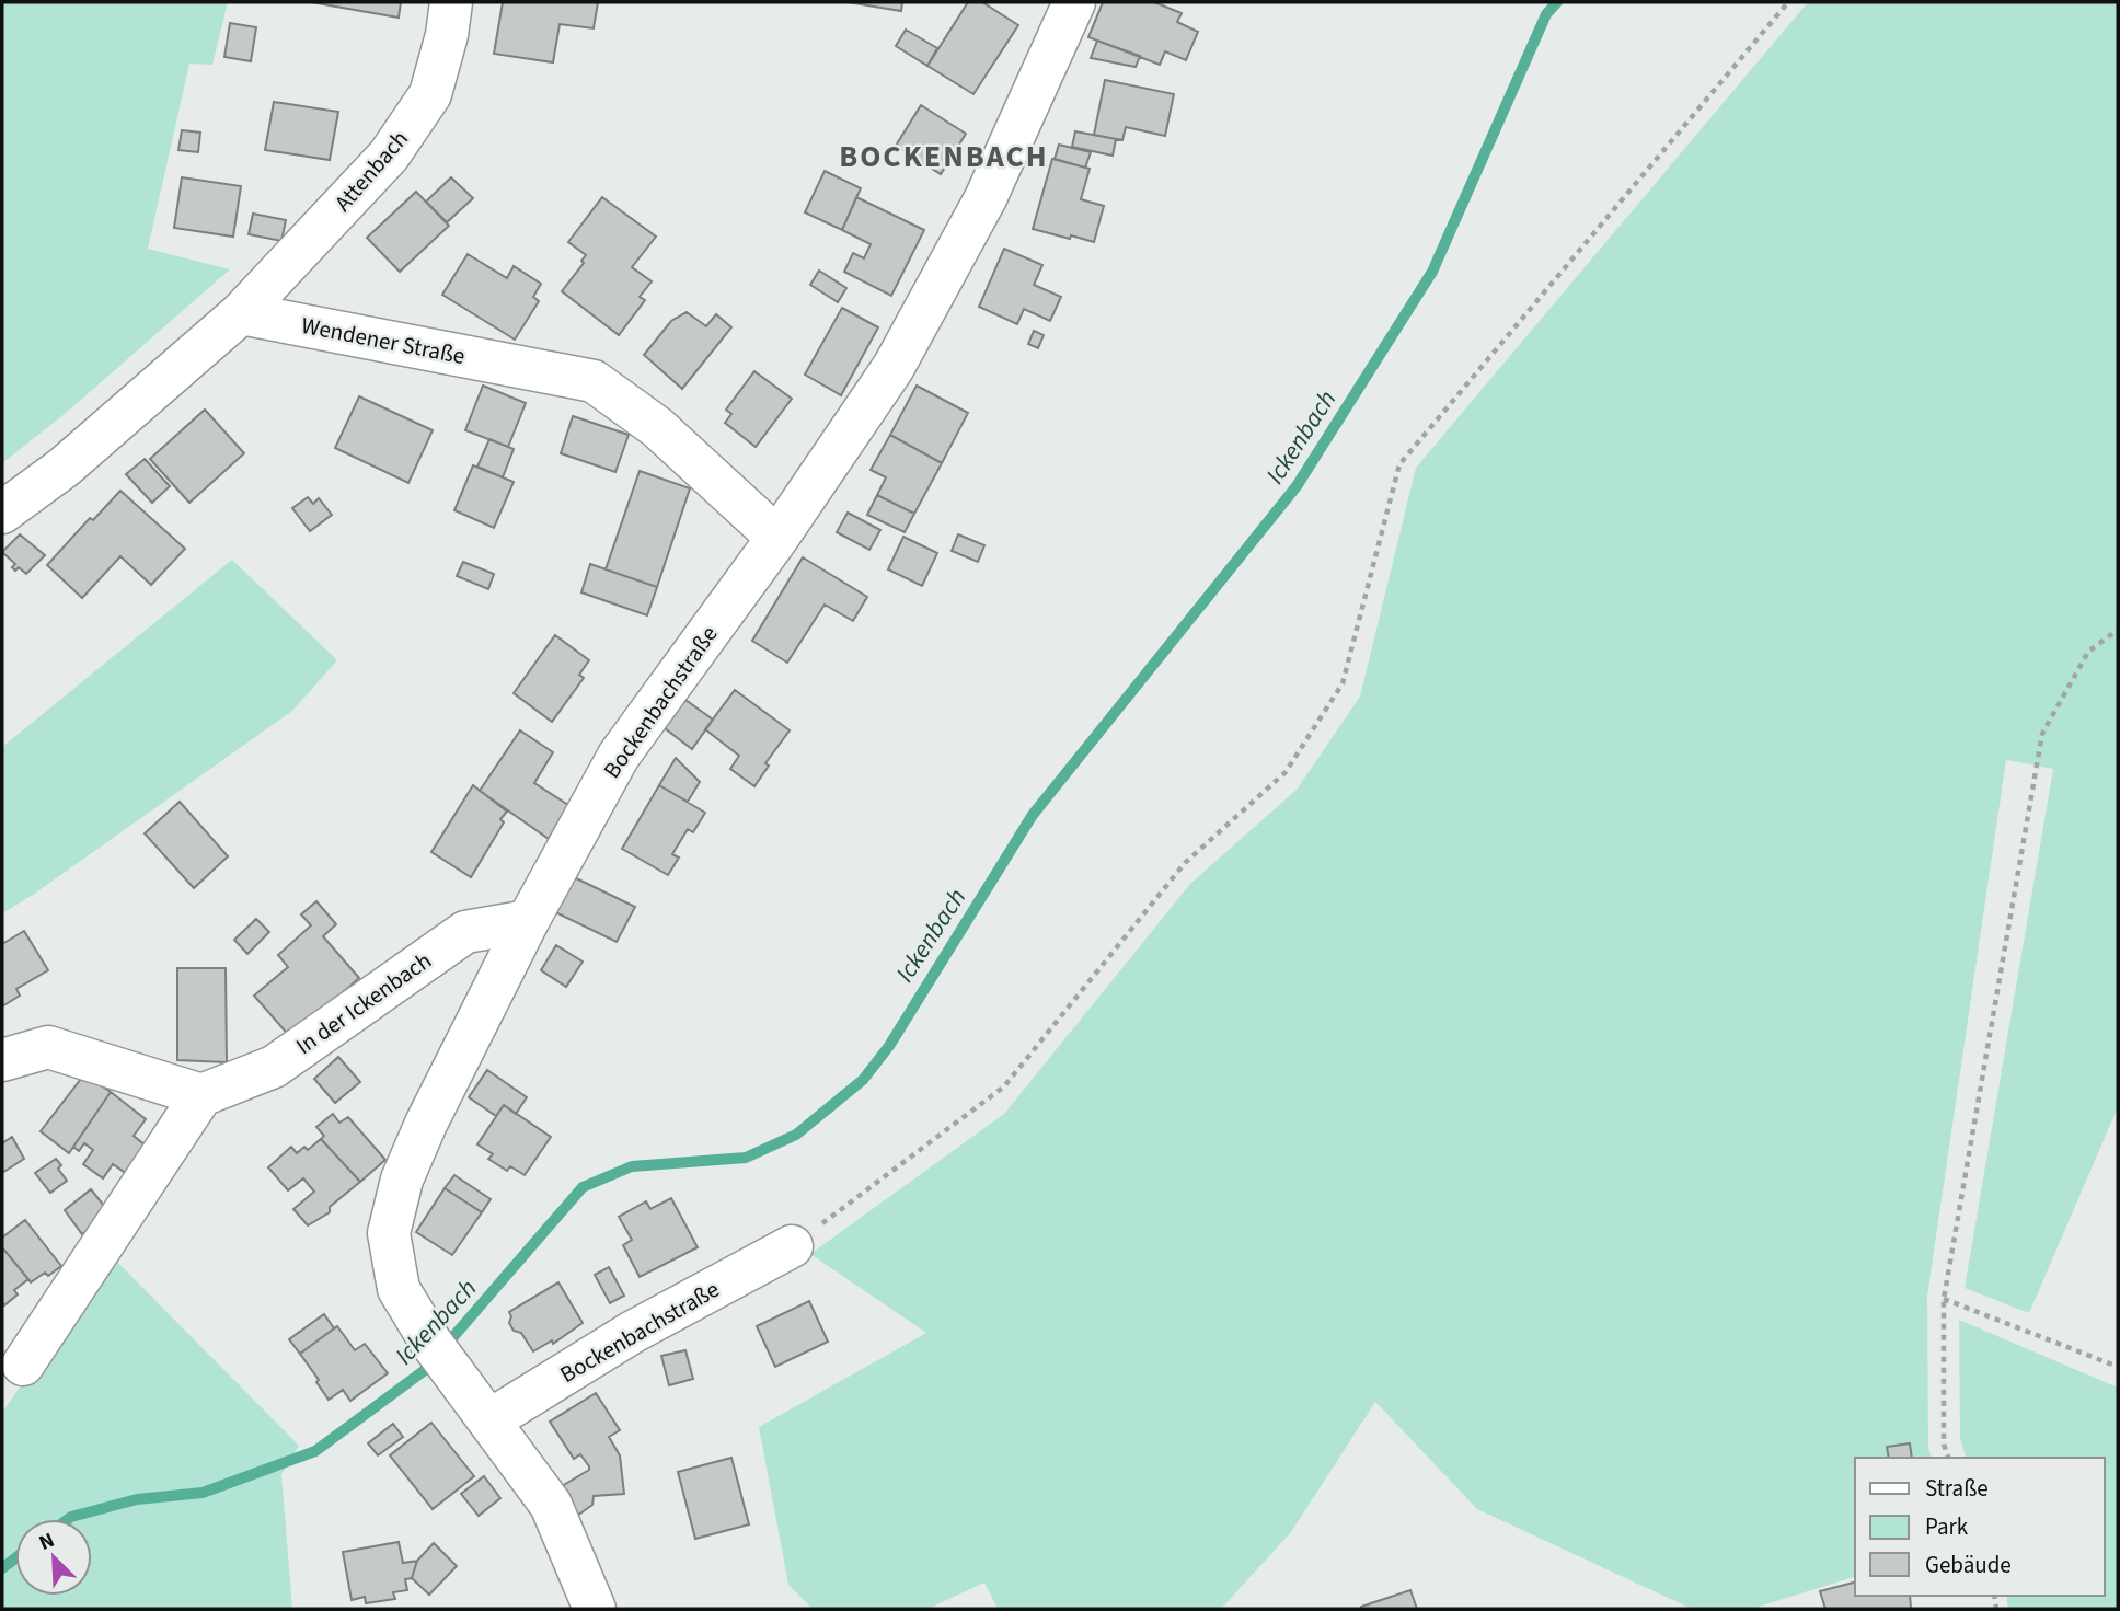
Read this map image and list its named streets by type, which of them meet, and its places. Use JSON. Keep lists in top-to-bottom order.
{
  "streets": {
    "street": [
      "Attenbach",
      "Wendener Straße",
      "Bockenbachstraße",
      "In der Ickenbach"
    ]
  },
  "crossings": [
    ["Attenbach", "Wendener Straße"],
    ["Wendener Straße", "Bockenbachstraße"],
    ["Bockenbachstraße", "In der Ickenbach"]
  ],
  "districts": ["BOCKENBACH"],
  "water": ["Ickenbach"],
  "legend": ["Straße", "Park", "Gebäude"],
  "north": "top left"
}
